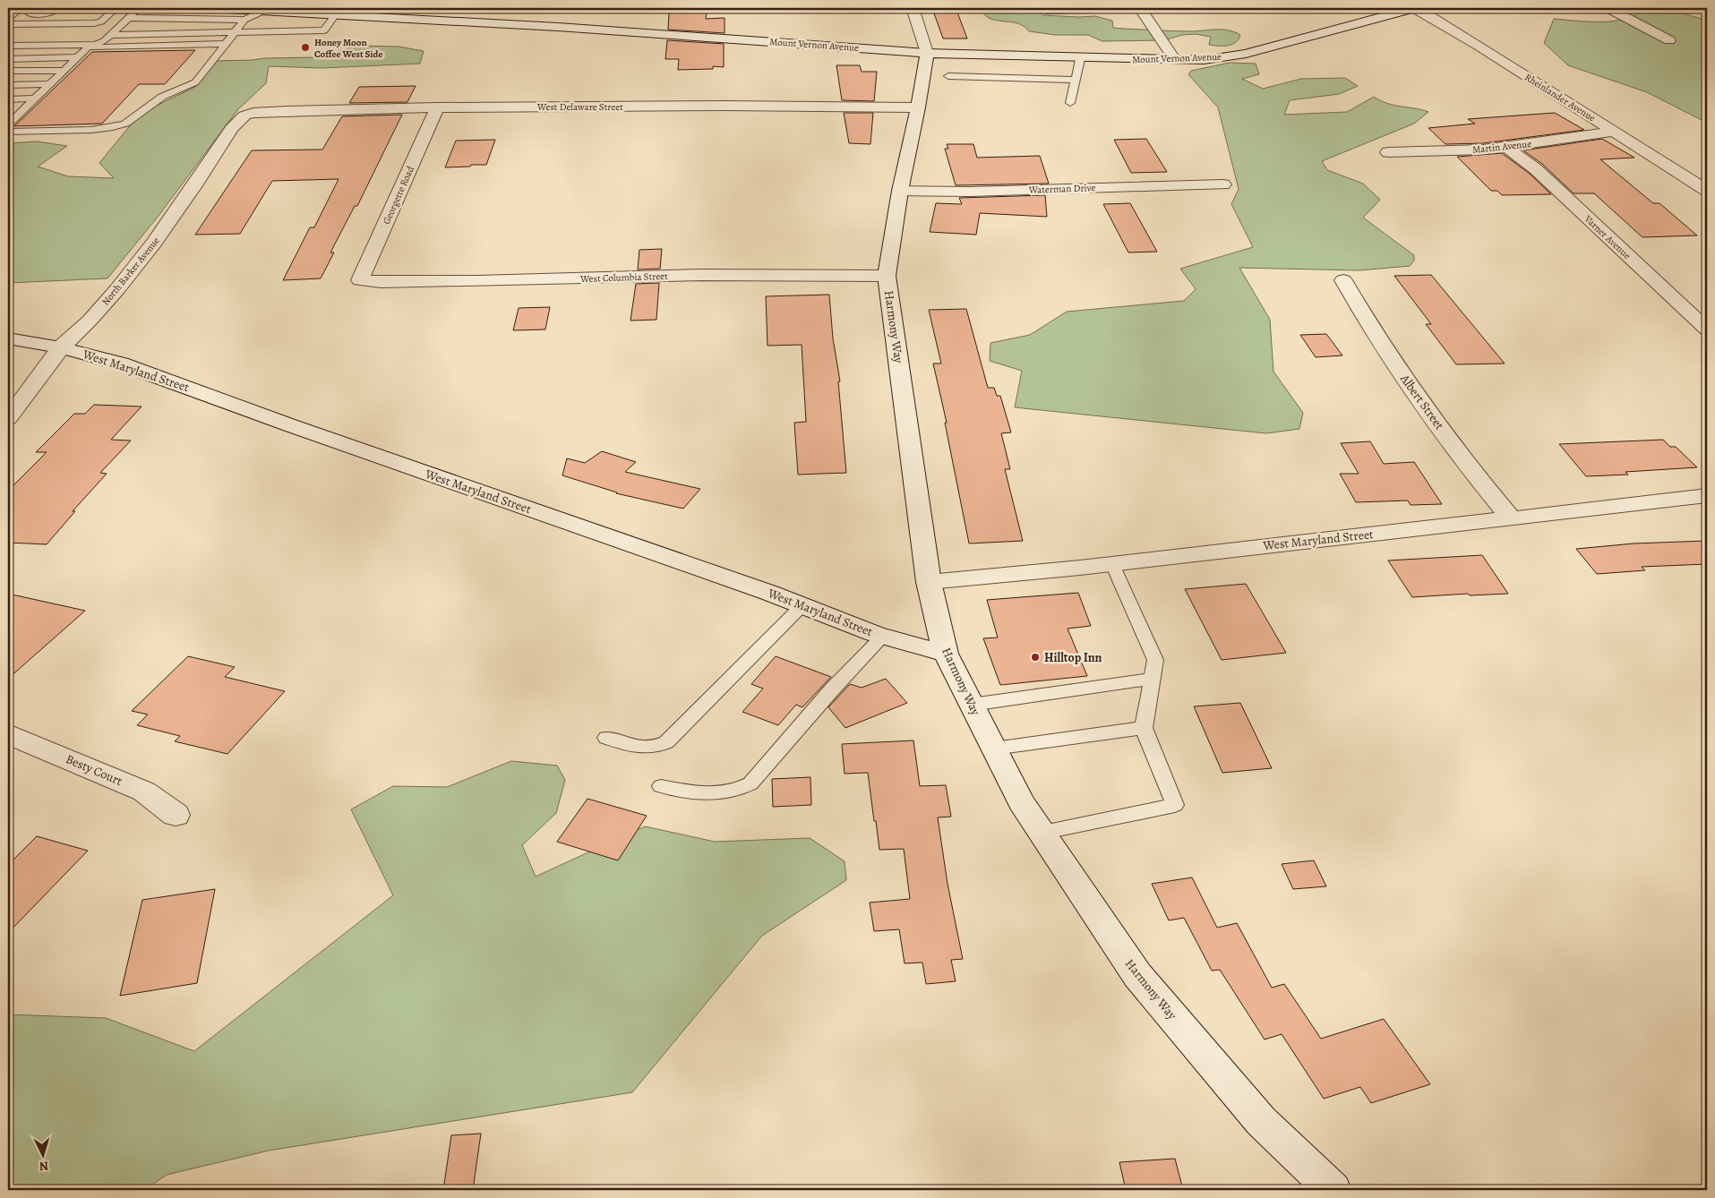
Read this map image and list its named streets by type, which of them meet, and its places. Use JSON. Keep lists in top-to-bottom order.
{
  "streets": {
    "street": [
      "Mount Vernon Avenue",
      "Rheinlander Avenue",
      "West Delaware Street",
      "Martin Avenue",
      "Waterman Drive",
      "Georgette Road",
      "Varner Avenue",
      "North Barker Avenue",
      "West Columbia Street",
      "Harmony Way",
      "West Maryland Street",
      "Albert Street",
      "Besty Court"
    ]
  },
  "crossings": [
    ["Mount Vernon Avenue", "Rheinlander Avenue"],
    ["Mount Vernon Avenue", "Harmony Way"],
    ["Rheinlander Avenue", "Martin Avenue"],
    ["West Delaware Street", "Georgette Road"],
    ["West Delaware Street", "North Barker Avenue"],
    ["West Delaware Street", "Harmony Way"],
    ["Martin Avenue", "Varner Avenue"],
    ["Waterman Drive", "Harmony Way"],
    ["Georgette Road", "West Columbia Street"],
    ["North Barker Avenue", "West Maryland Street"],
    ["West Columbia Street", "Harmony Way"],
    ["Harmony Way", "West Maryland Street"],
    ["West Maryland Street", "Albert Street"]
  ],
  "places": ["Honey Moon Coffee West Side", "Hilltop Inn"],
  "north": "bottom"
}
